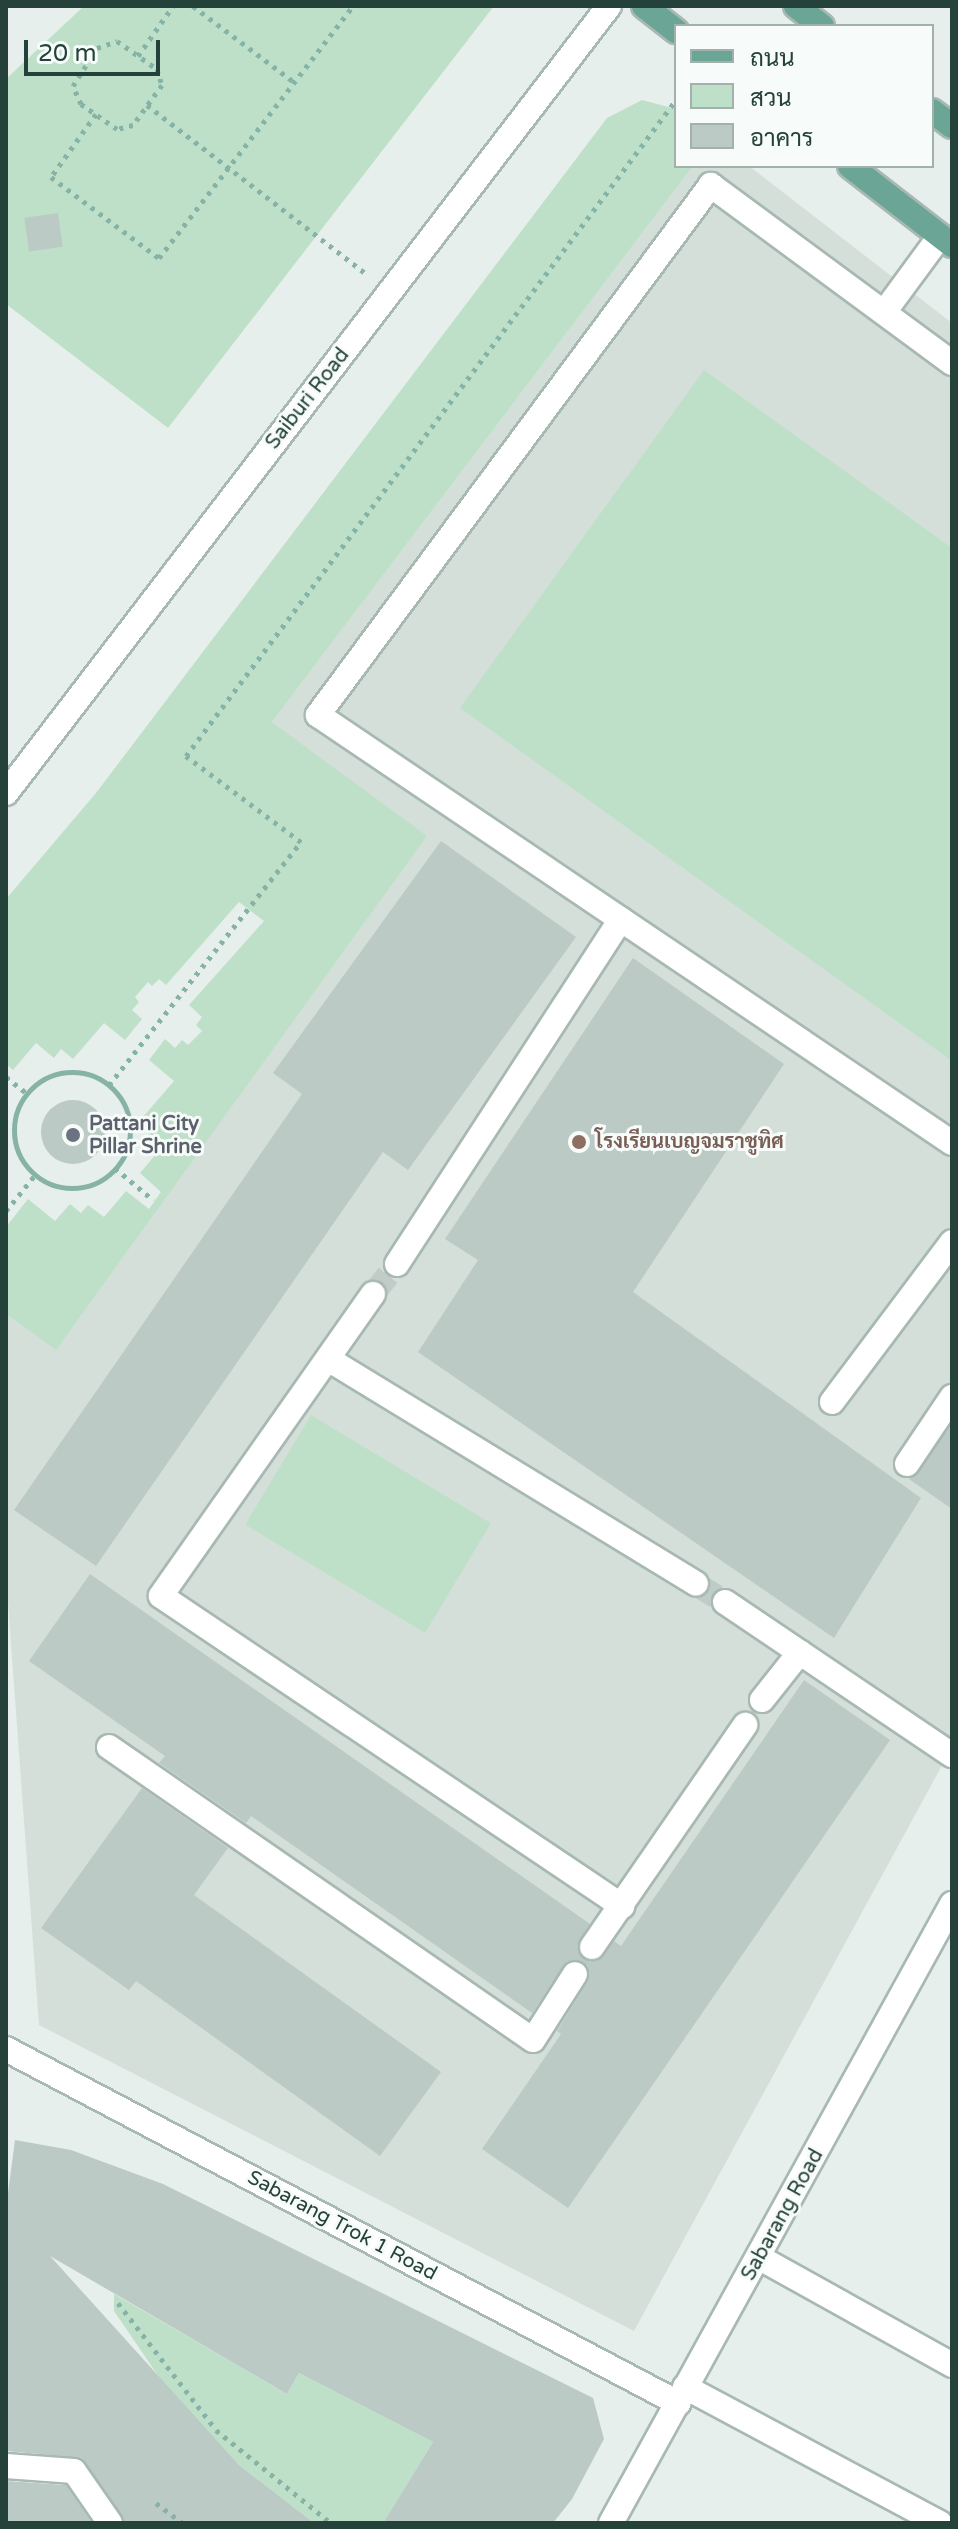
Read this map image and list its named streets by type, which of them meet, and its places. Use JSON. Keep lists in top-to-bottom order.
{
  "streets": {
    "street": ["Saiburi Road", "Sabarang Road", "Sabarang Trok 1 Road"]
  },
  "crossings": [
    ["Sabarang Road", "Sabarang Trok 1 Road"]
  ],
  "places": ["Pattani City Pillar Shrine", "โรงเรียนเบญจมราชูทิศ"],
  "legend": ["ถนน", "สวน", "อาคาร"],
  "scale_bar": "20 m"
}
